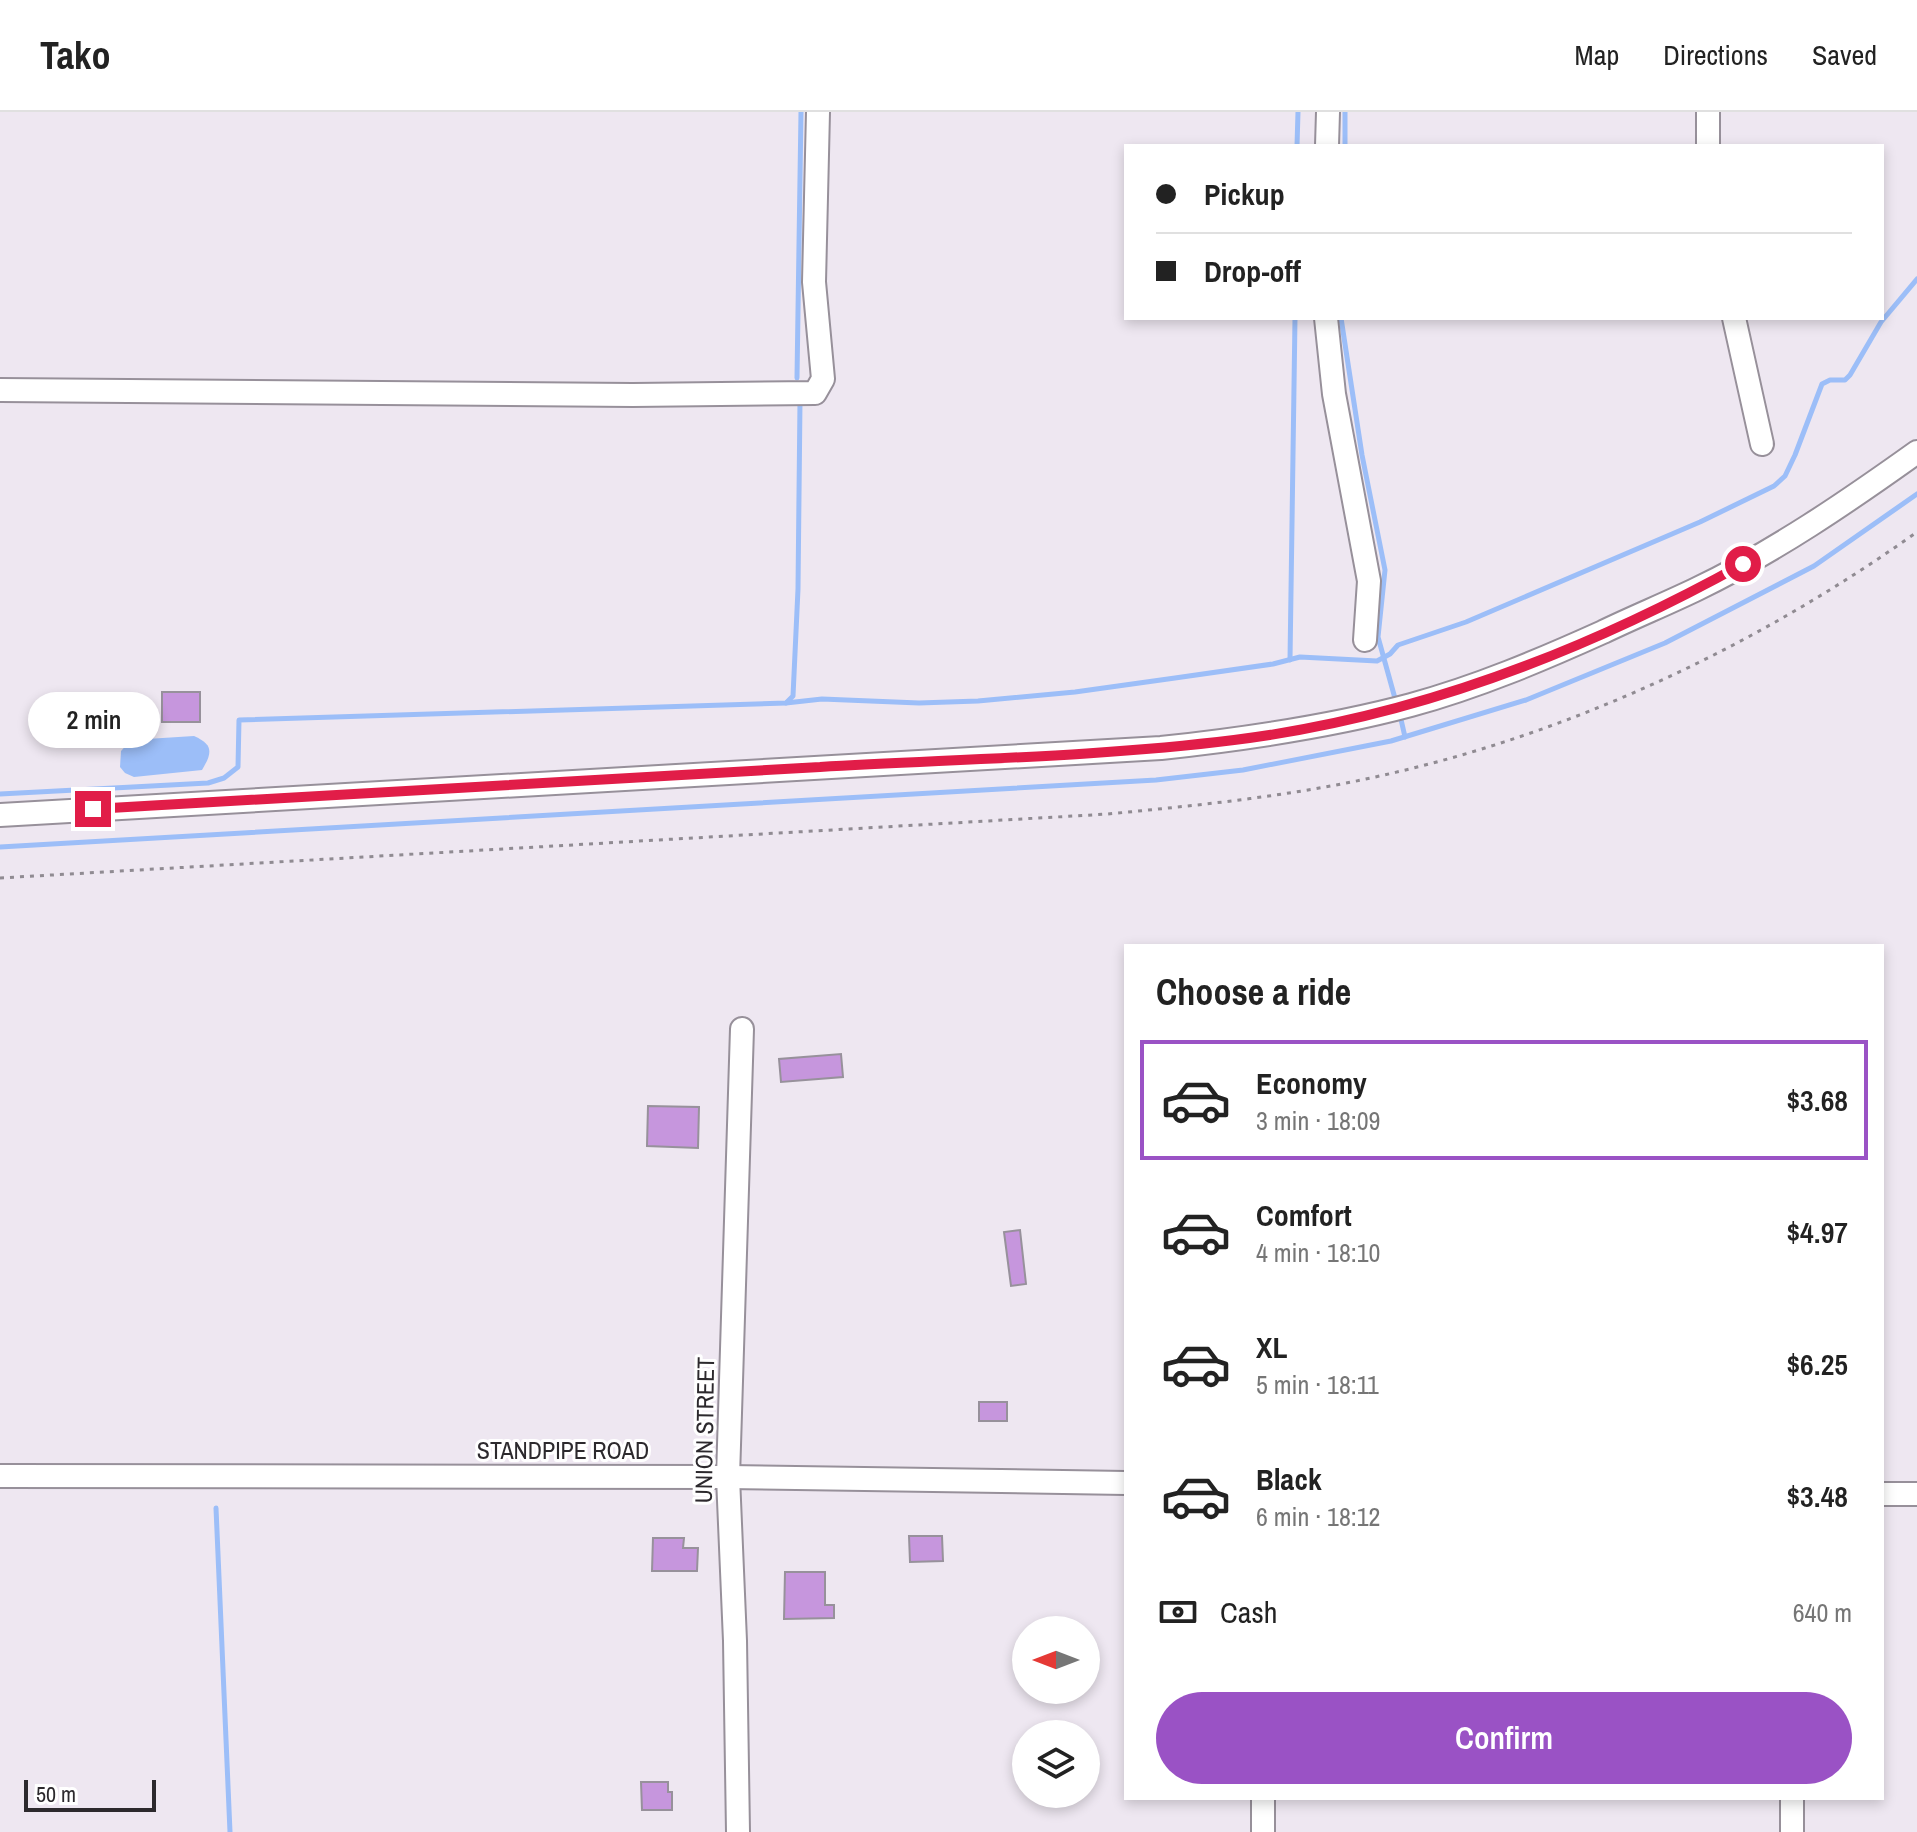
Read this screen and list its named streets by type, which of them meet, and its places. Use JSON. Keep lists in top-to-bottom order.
{
  "streets": {
    "street": ["UNION STREET", "STANDPIPE ROAD"]
  },
  "crossings": [
    ["UNION STREET", "STANDPIPE ROAD"]
  ],
  "scale_bar": "50 m",
  "north": "left",
  "page": {
    "header": "Tako",
    "nav": ["Map", "Directions", "Saved"],
    "banner": ["Pickup", "Drop-off"],
    "bubble": "2 min",
    "heading": "Choose a ride",
    "list": [
      {
        "name": "Economy",
        "note": "3 min · 18:09",
        "value": "$3.68"
      },
      {
        "name": "Comfort",
        "note": "4 min · 18:10",
        "value": "$4.97"
      },
      {
        "name": "XL",
        "note": "5 min · 18:11",
        "value": "$6.25"
      },
      {
        "name": "Black",
        "note": "6 min · 18:12",
        "value": "$3.48"
      }
    ],
    "pay": ["Cash", "640 m"],
    "buttons": "Confirm",
    "scale": "50 m"
  }
}
